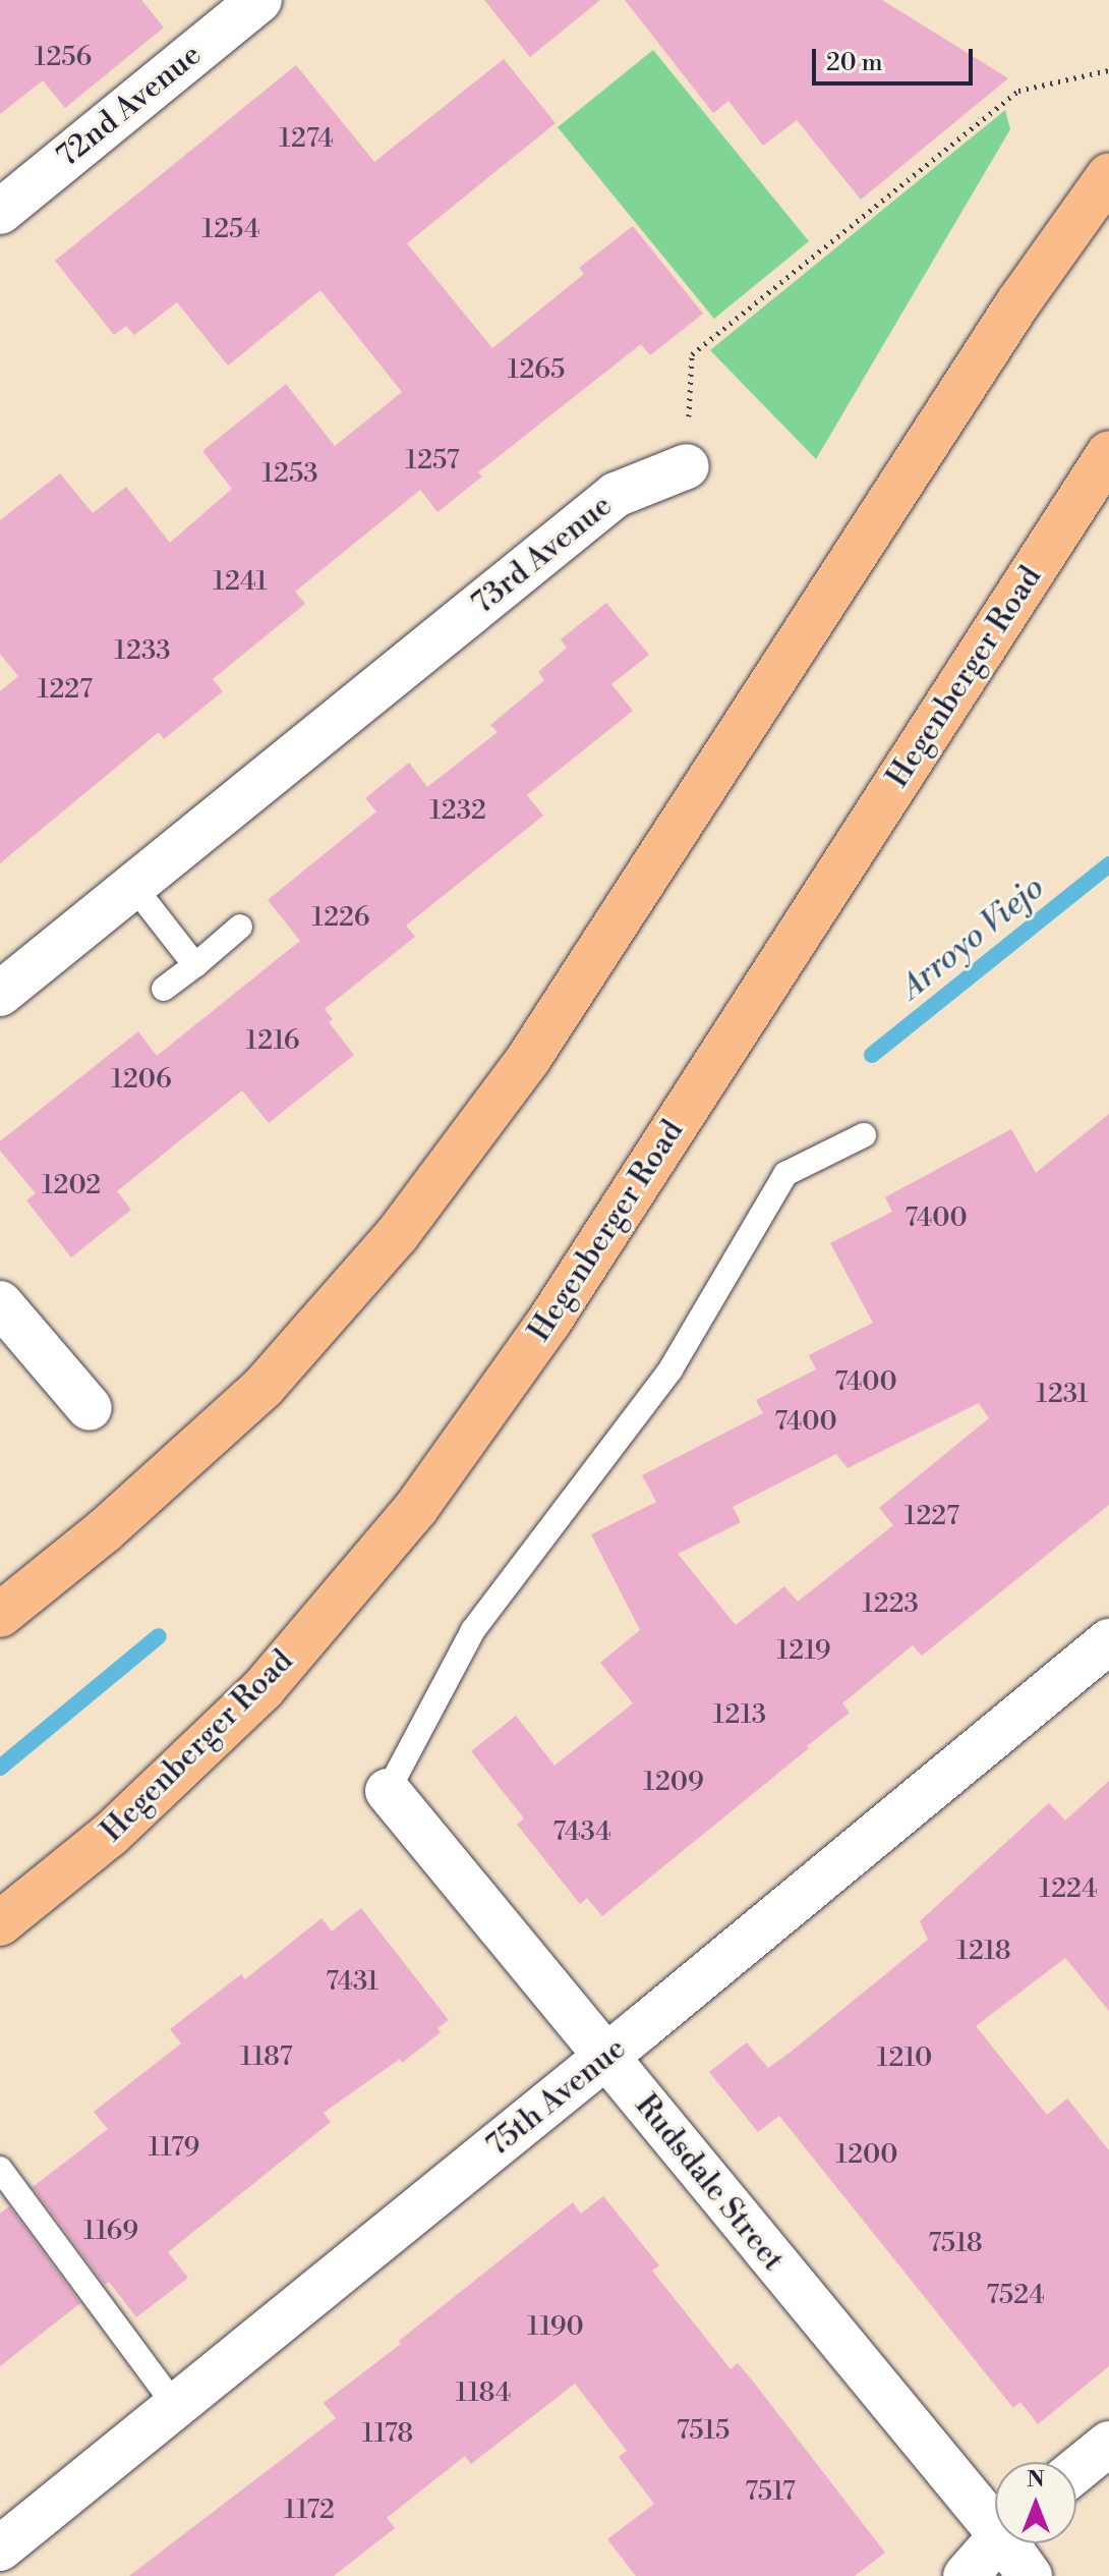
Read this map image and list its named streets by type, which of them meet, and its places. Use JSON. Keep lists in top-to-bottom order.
{
  "streets": {
    "main road": ["Hegenberger Road"],
    "street": [
      "72nd Avenue",
      "73rd Avenue",
      "75th Avenue",
      "Rudsdale Street"
    ]
  },
  "crossings": [
    ["75th Avenue", "Rudsdale Street"]
  ],
  "water": ["Arroyo Viejo"],
  "house_numbers": [
    "1256",
    "1274",
    "1254",
    "1265",
    "1257",
    "1253",
    "1241",
    "1233",
    "1227",
    "1232",
    "1226",
    "1216",
    "1206",
    "1202",
    "7400",
    "7400",
    "1231",
    "7400",
    "1227",
    "1223",
    "1219",
    "1213",
    "1209",
    "7434",
    "1224",
    "1218",
    "7431",
    "1187",
    "1210",
    "1179",
    "1200",
    "1169",
    "7518",
    "7524",
    "1190",
    "1184",
    "7515",
    "1178",
    "7517",
    "1172"
  ],
  "scale_bar": "20 m",
  "north": "top"
}
